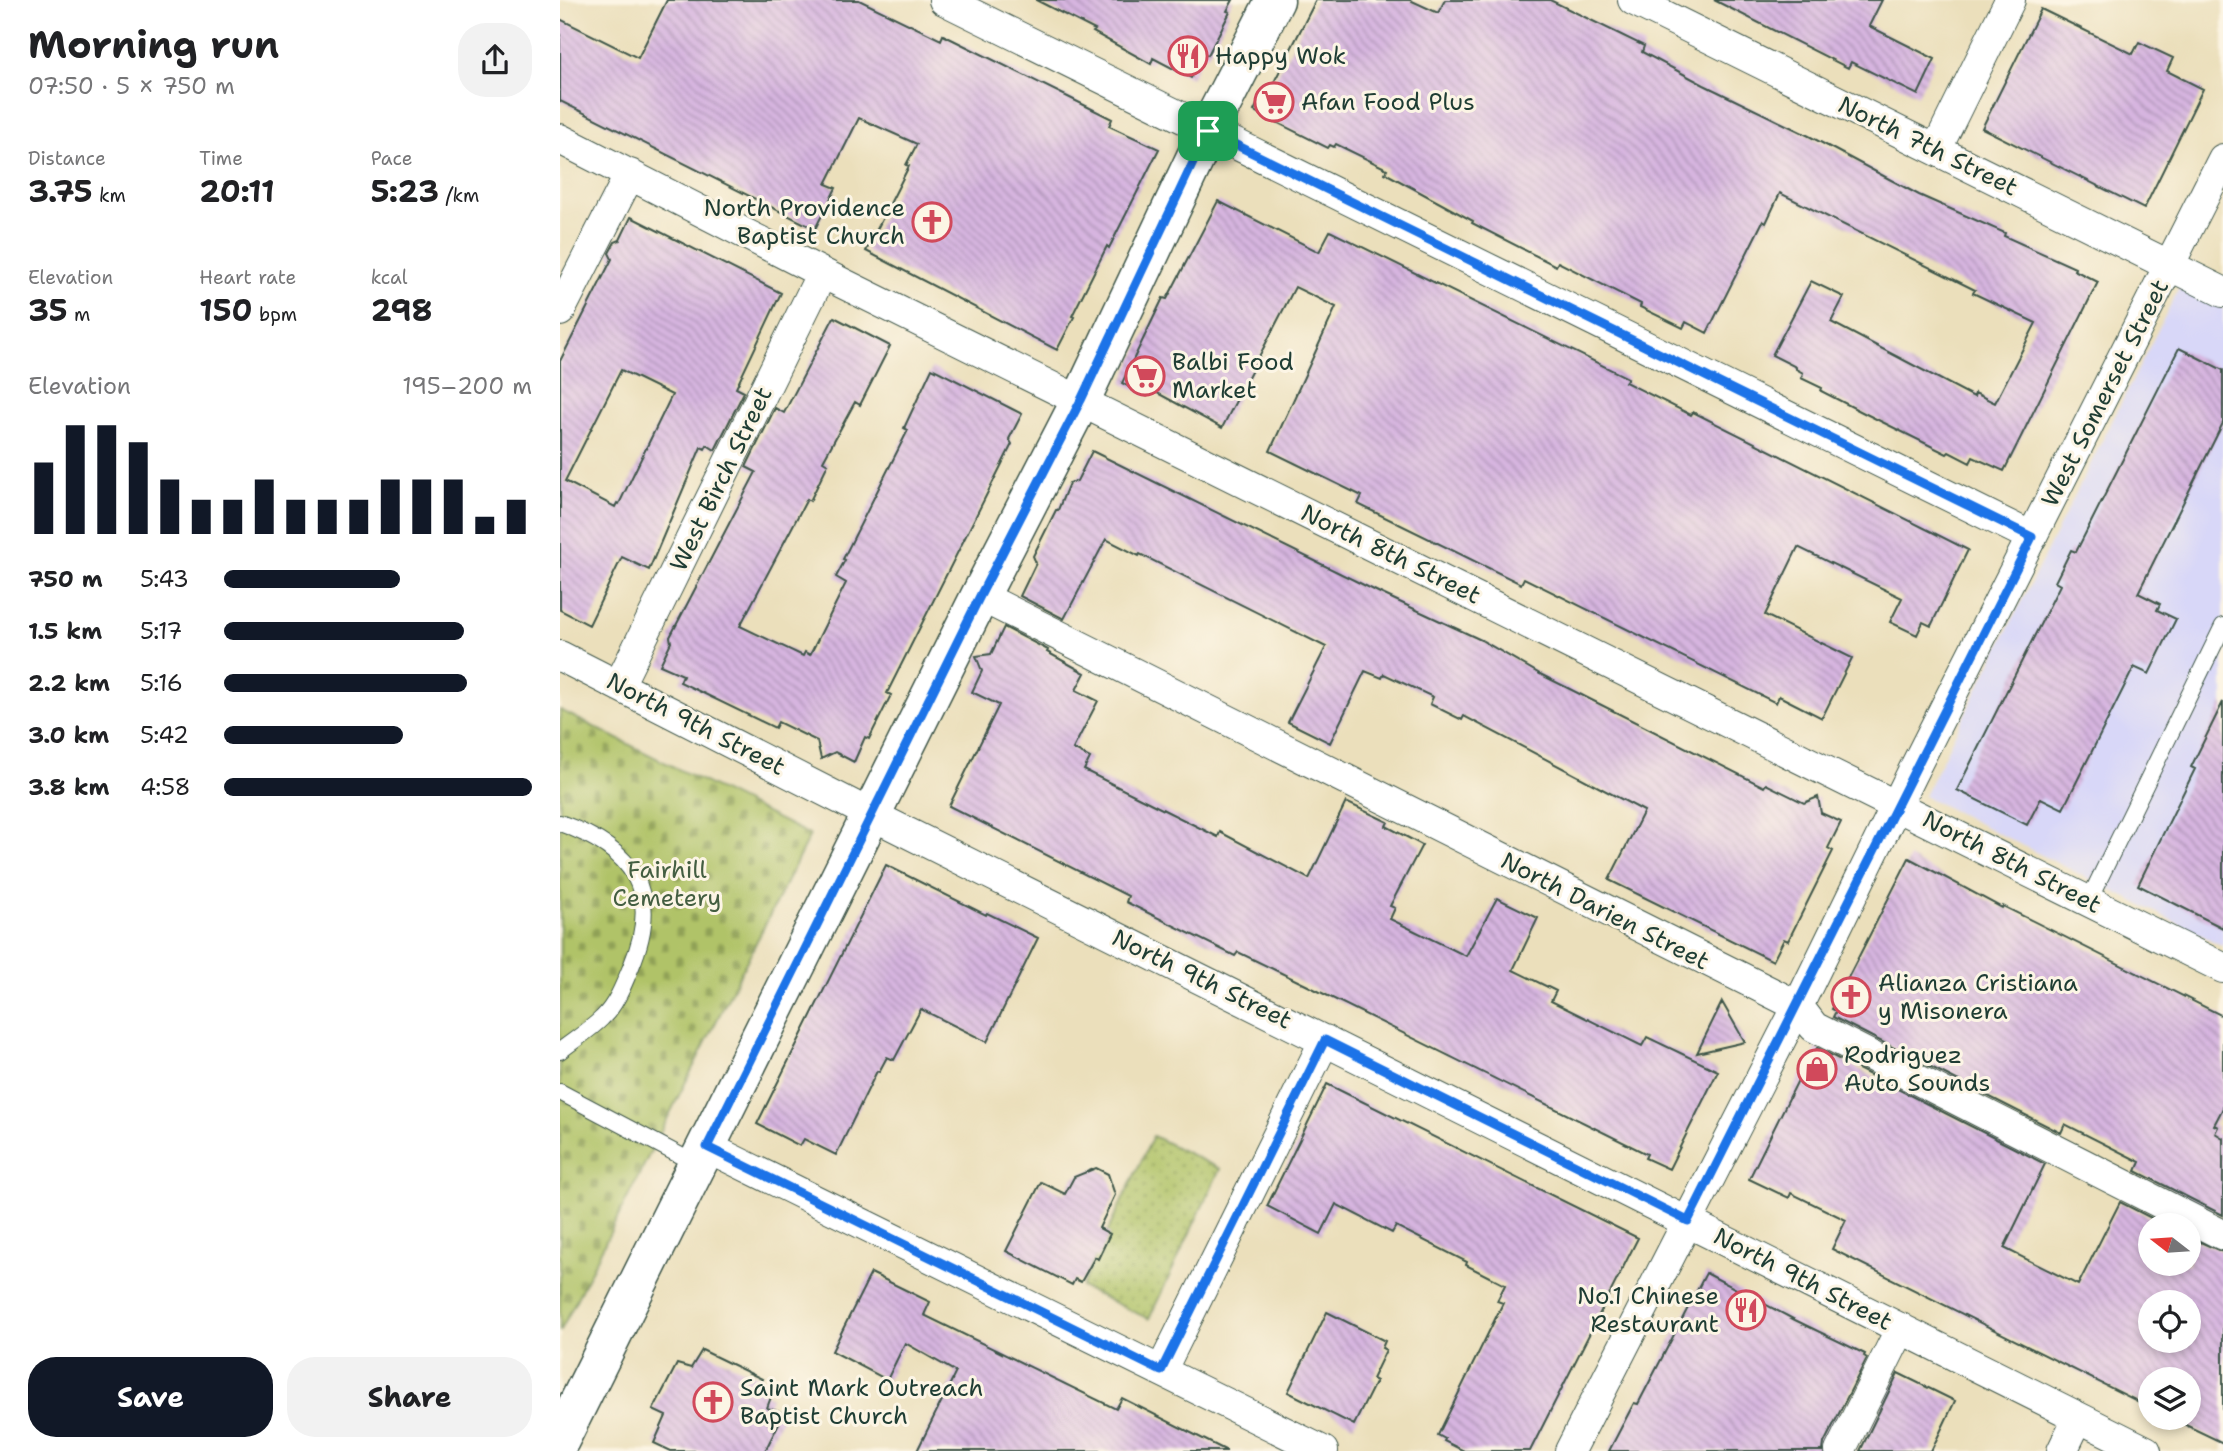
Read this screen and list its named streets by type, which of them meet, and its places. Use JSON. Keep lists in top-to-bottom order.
{
  "streets": {
    "street": [
      "North 7th Street",
      "West Somerset Street",
      "West Birch Street",
      "North 8th Street",
      "North 9th Street",
      "North Darien Street"
    ]
  },
  "crossings": [
    ["North 7th Street", "West Somerset Street"],
    ["West Somerset Street", "North 8th Street"],
    ["West Somerset Street", "North 9th Street"],
    ["West Somerset Street", "North Darien Street"],
    ["West Birch Street", "North 8th Street"],
    ["West Birch Street", "North 9th Street"]
  ],
  "parks": ["Fairhill Cemetery"],
  "places": {
    "restaurant": ["Happy Wok", "No.1 Chinese Restaurant"],
    "supermarket": ["Afan Food Plus", "Balbi Food Market"],
    "church": ["North Providence Baptist Church", "Alianza Cristiana y Misonera", "Saint Mark Outreach Baptist Church"],
    "shop": ["Rodriguez Auto Sounds"]
  },
  "north": "left",
  "page": {
    "heading": ["Morning run", "07:50 · 5 × 750 m"],
    "stats": [
      ["Distance", "3.75 km"],
      ["Time", "20:11"],
      ["Pace", "5:23 /km"],
      ["Elevation", "35 m"],
      ["Heart rate", "150 bpm"],
      ["kcal", "298"]
    ],
    "chart": ["Elevation", "195–200 m"],
    "list": [
      {
        "name": "750 m",
        "note": "5:43"
      },
      {
        "name": "1.5 km",
        "note": "5:17"
      },
      {
        "name": "2.2 km",
        "note": "5:16"
      },
      {
        "name": "3.0 km",
        "note": "5:42"
      },
      {
        "name": "3.8 km",
        "note": "4:58"
      }
    ],
    "buttons": ["Save", "Share"]
  }
}
